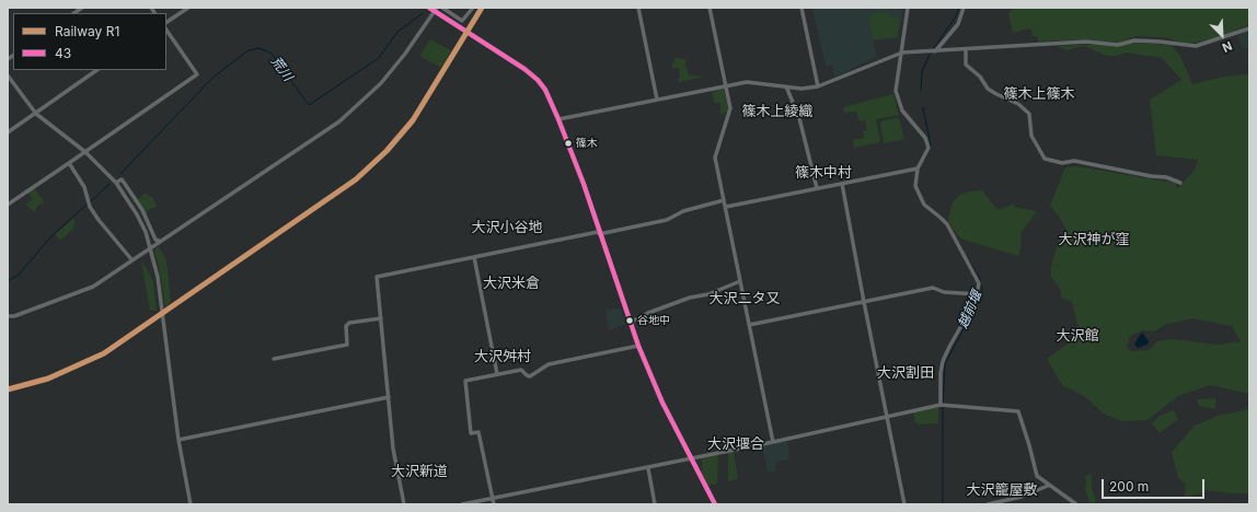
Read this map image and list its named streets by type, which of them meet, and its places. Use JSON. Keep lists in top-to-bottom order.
{
  "districts": [
    "篠木上篠木",
    "篠木上綾織",
    "篠木中村",
    "大沢小谷地",
    "大沢神が窪",
    "大沢米倉",
    "大沢二タ又",
    "大沢館",
    "大沢舛村",
    "大沢割田",
    "大沢堰合",
    "大沢新道",
    "大沢籠屋敷"
  ],
  "water": ["荒川", "越前堰"],
  "places": ["篠木", "谷地中"],
  "lines": ["rail line R1", "transit line 43"],
  "legend": ["Railway R1", "43"],
  "scale_bar": "200 m",
  "north": "bottom right"
}
